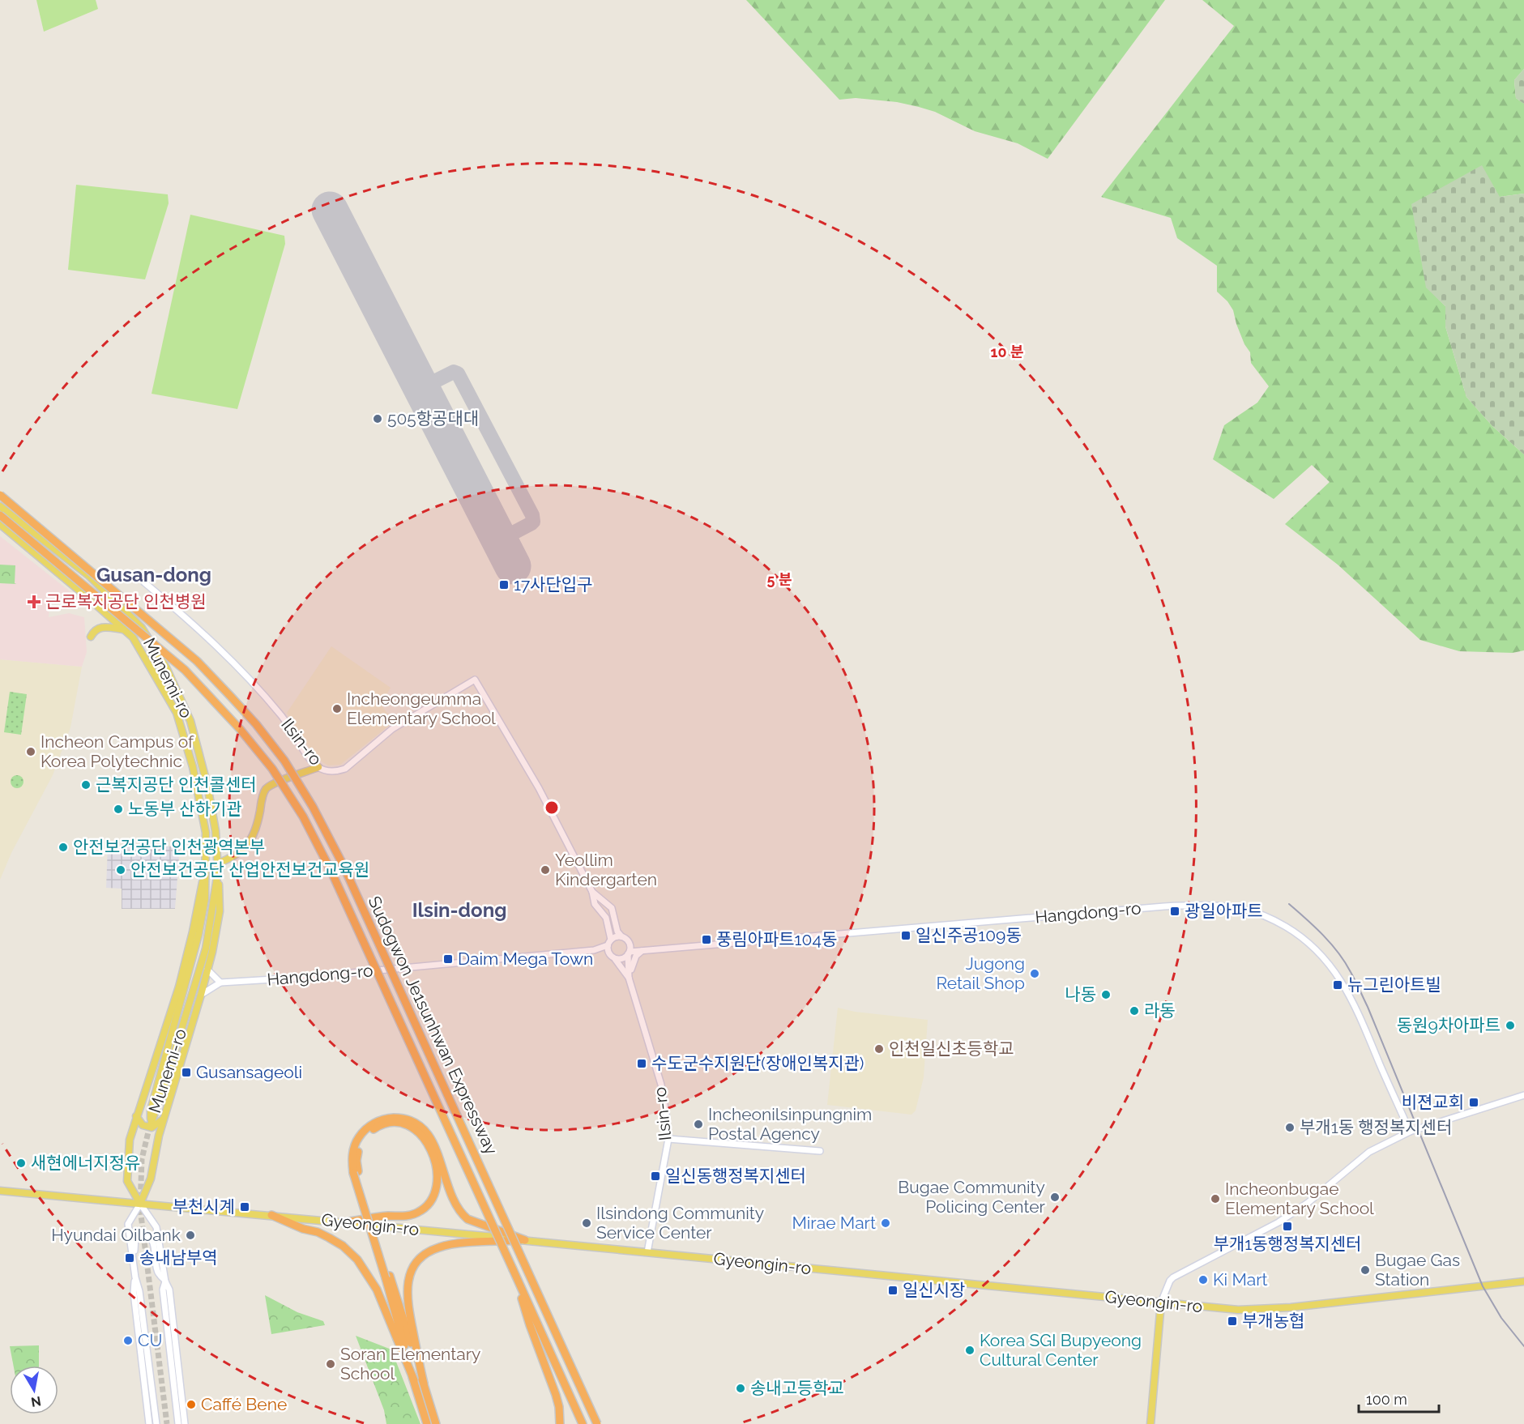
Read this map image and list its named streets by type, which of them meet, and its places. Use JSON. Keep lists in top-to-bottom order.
{
  "streets": {
    "highway": ["Sudogwon Je1sunhwan Expressway"],
    "main road": ["Munemi-ro", "Gyeongin-ro"],
    "street": ["Ilsin-ro", "Hangdong-ro"]
  },
  "crossings": [
    ["Ilsin-ro", "Hangdong-ro"],
    ["Ilsin-ro", "Gyeongin-ro"]
  ],
  "districts": ["Gusan-dong", "Ilsin-dong"],
  "places": {
    "other": [
      "505항공대대",
      "Incheongeumma Elementary School",
      "Incheon Campus of Korea Polytechnic",
      "근복지공단 인천콜센터",
      "노동부 산하기관",
      "안전보건공단 인천광역본부",
      "안전보건공단 산업안전보건교육원",
      "Yeollim Kindergarten",
      "Jugong Retail Shop",
      "나동",
      "라동",
      "동원9차아파트",
      "인천일신초등학교",
      "Incheonilsinpungnim Postal Agency",
      "부개1동 행정복지센터",
      "새현에너지정유",
      "Bugae Community Policing Center",
      "Incheonbugae Elementary School",
      "Ilsindong Community Service Center",
      "Mirae Mart",
      "Hyundai Oilbank",
      "Bugae Gas Station",
      "Ki Mart",
      "CU",
      "Korea SGI Bupyeong Cultural Center",
      "Soran Elementary School",
      "송내고등학교",
      "Caffé Bene"
    ],
    "transit": [
      "17사단입구",
      "광일아파트",
      "일신주공109동",
      "풍림아파트104동",
      "Daim Mega Town",
      "뉴그린아트빌",
      "수도군수지원단(장애인복지관)",
      "Gusansageoli",
      "비젼교회",
      "일신동행정복지센터",
      "부천시계",
      "부개1동행정복지센터",
      "송내남부역",
      "일신시장",
      "부개농협"
    ],
    "health": ["근로복지공단 인천병원"]
  },
  "scale_bar": "100 m",
  "north": "bottom",
  "rings": ["10 분", "5 분"]
}
